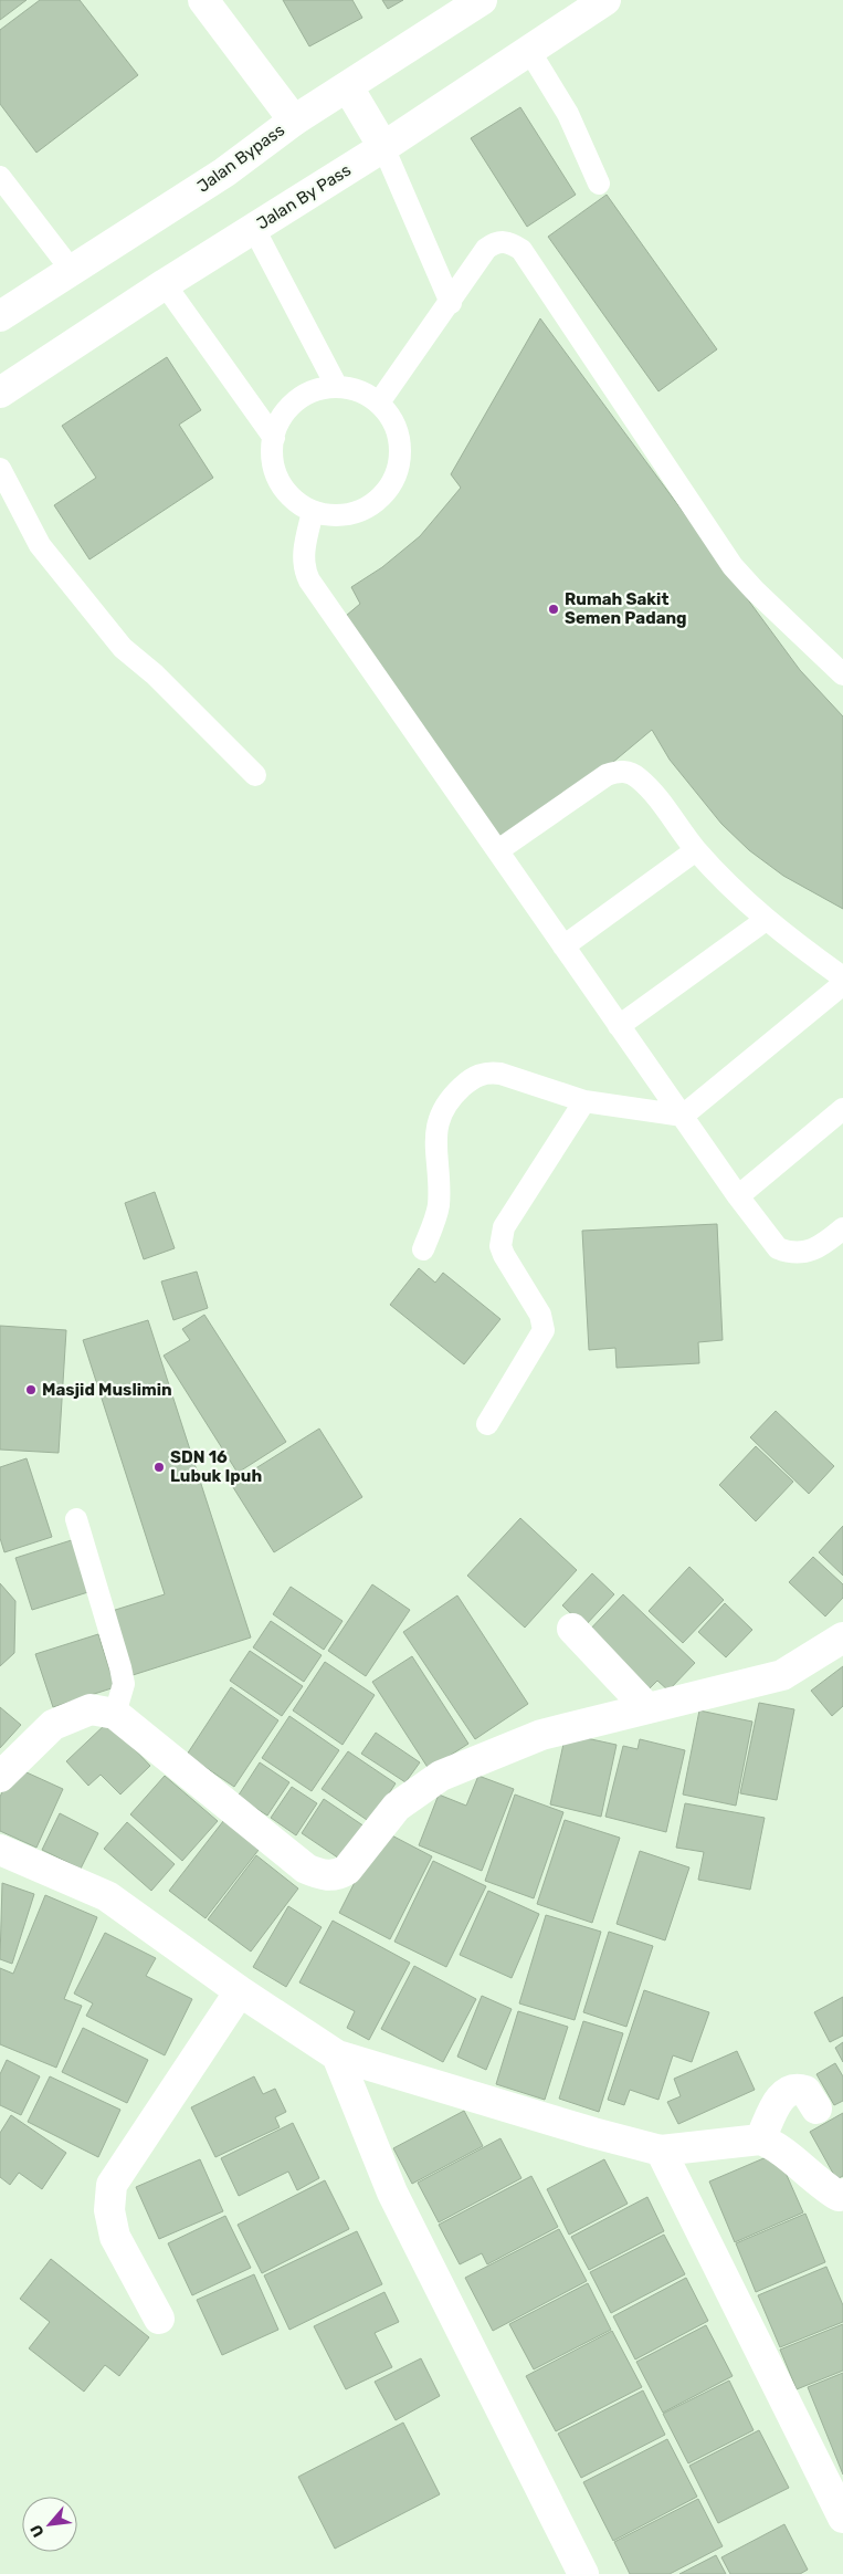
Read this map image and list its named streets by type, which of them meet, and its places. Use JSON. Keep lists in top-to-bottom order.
{
  "streets": {
    "main road": ["Jalan Bypass", "Jalan By Pass"]
  },
  "places": ["Rumah Sakit Semen Padang", "Masjid Muslimin", "SDN 16 Lubuk Ipuh"],
  "north": "bottom left"
}
